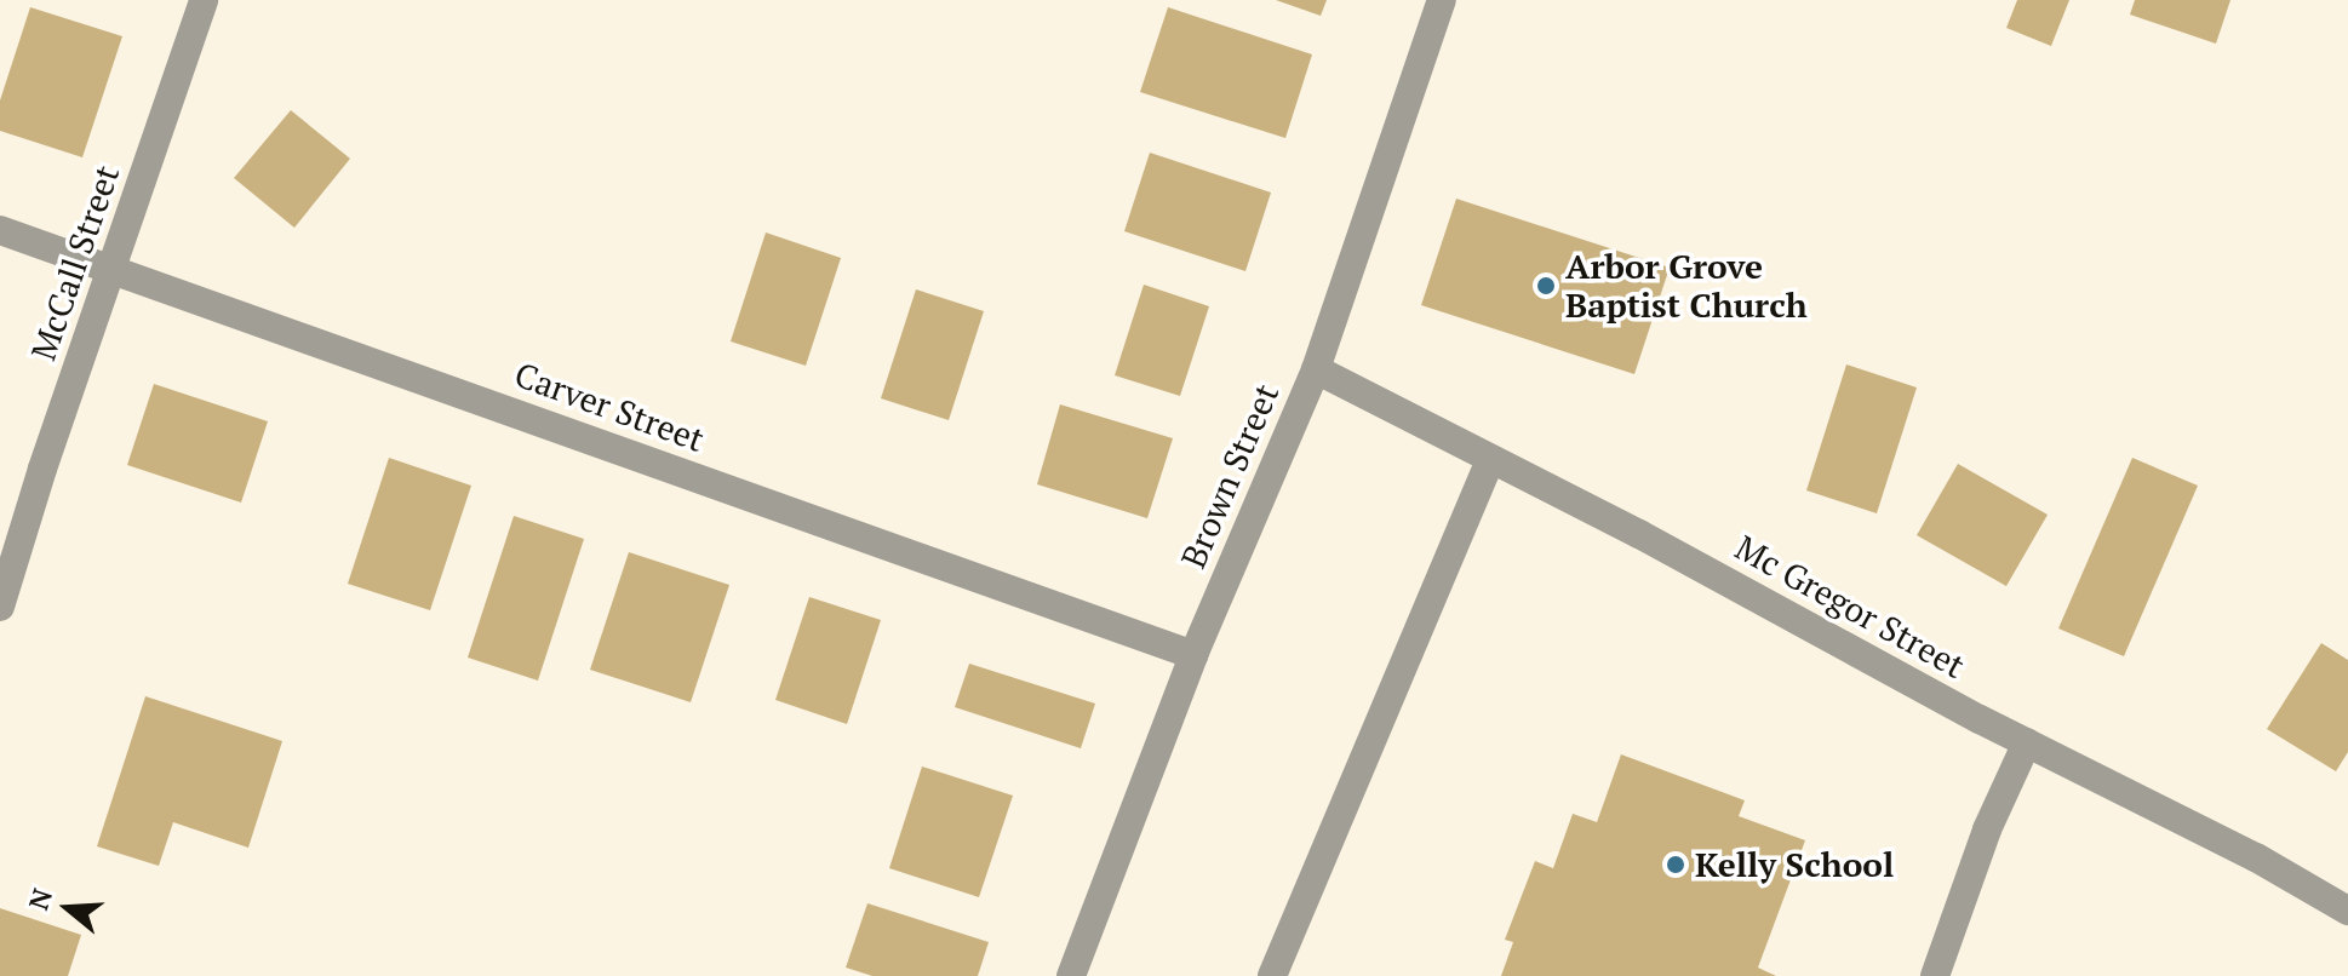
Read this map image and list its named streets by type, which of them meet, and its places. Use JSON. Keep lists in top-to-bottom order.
{
  "streets": {
    "street": [
      "McCall Street",
      "Carver Street",
      "Brown Street",
      "Mc Gregor Street"
    ]
  },
  "crossings": [
    ["McCall Street", "Carver Street"],
    ["Carver Street", "Brown Street"],
    ["Brown Street", "Mc Gregor Street"]
  ],
  "places": ["Arbor Grove Baptist Church", "Kelly School"],
  "north": "left"
}
